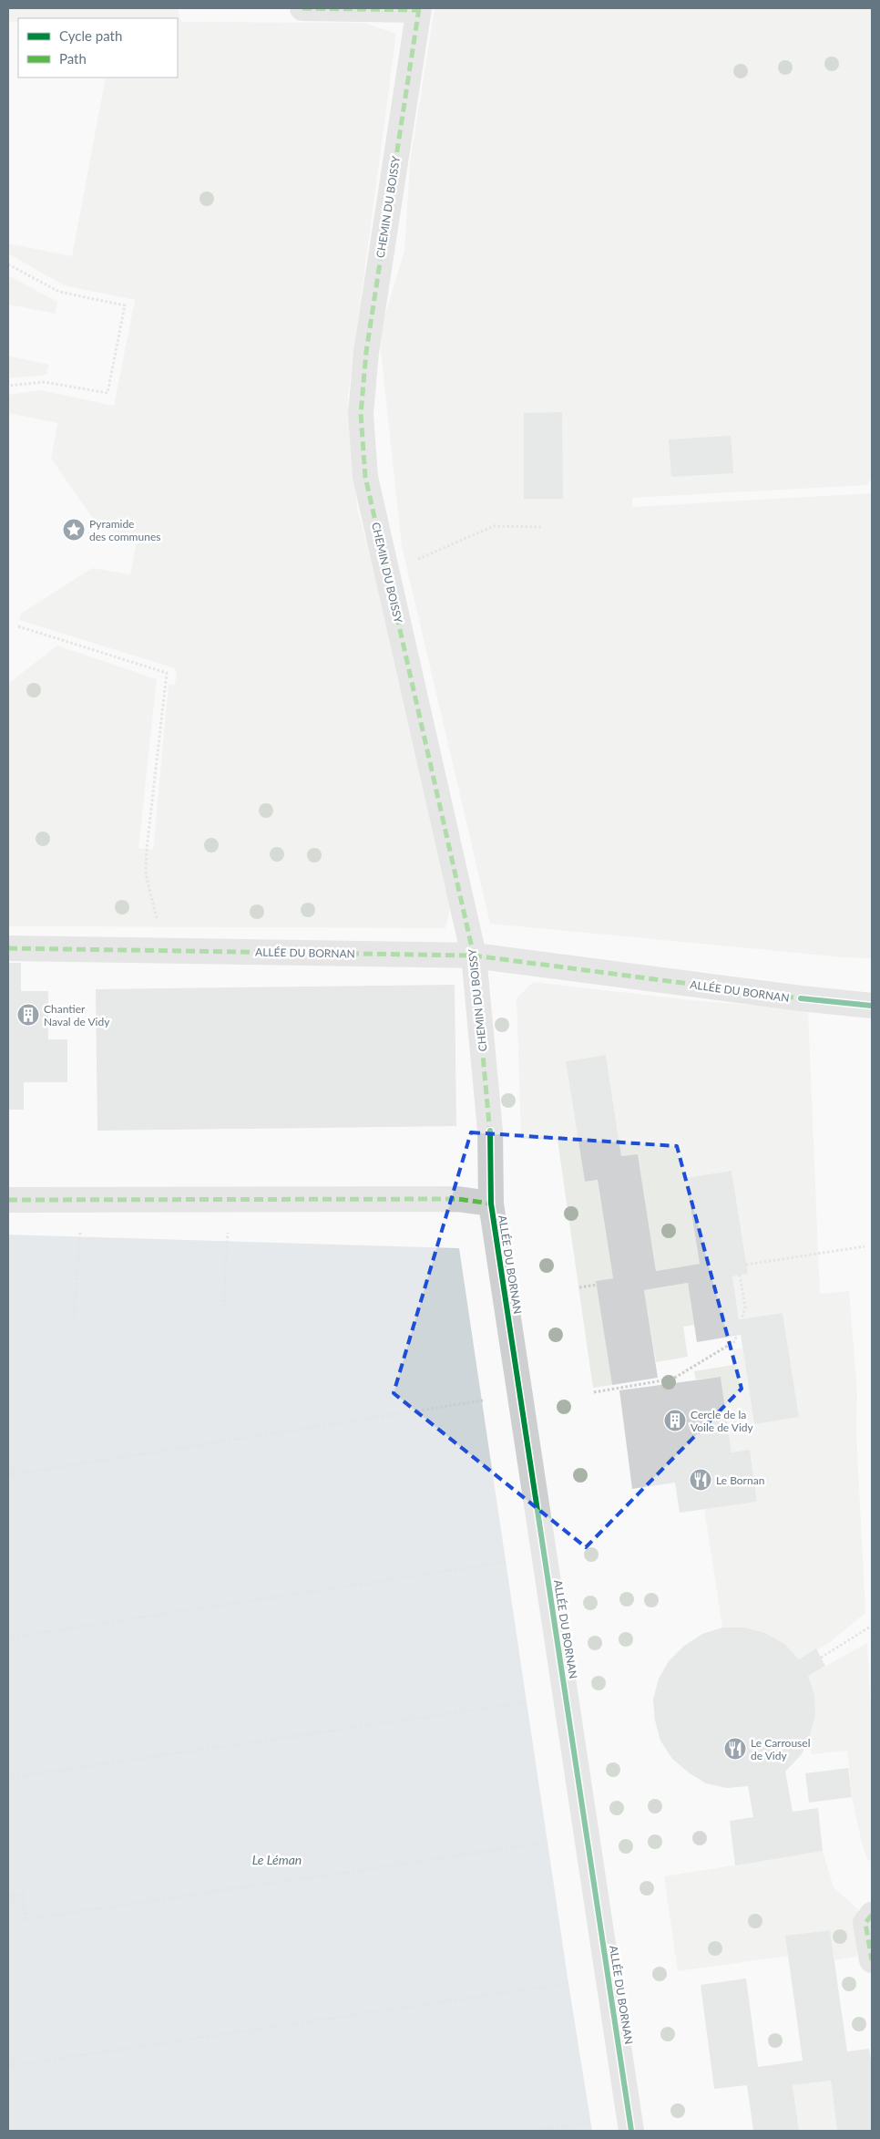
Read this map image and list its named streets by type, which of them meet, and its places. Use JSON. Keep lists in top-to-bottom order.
{
  "streets": {
    "street": ["CHEMIN DU BOISSY", "ALLÉE DU BORNAN"]
  },
  "crossings": [
    ["CHEMIN DU BOISSY", "ALLÉE DU BORNAN"]
  ],
  "water": ["Le Léman"],
  "places": {
    "place": ["Pyramide des communes"],
    "building": ["Chantier Naval de Vidy", "Cercle de la Voile de Vidy"],
    "restaurant": ["Le Bornan", "Le Carrousel de Vidy"]
  },
  "legend": ["Cycle path", "Path"]
}
